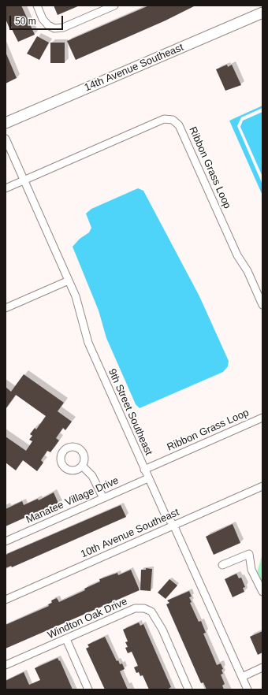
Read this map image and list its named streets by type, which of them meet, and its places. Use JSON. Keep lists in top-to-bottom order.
{
  "streets": {
    "street": [
      "14th Avenue Southeast",
      "Ribbon Grass Loop",
      "9th Street Southeast",
      "Manatee Village Drive",
      "10th Avenue Southeast",
      "Windton Oak Drive"
    ]
  },
  "crossings": [
    ["Ribbon Grass Loop", "9th Street Southeast"],
    ["9th Street Southeast", "Manatee Village Drive"],
    ["9th Street Southeast", "10th Avenue Southeast"]
  ],
  "scale_bar": "50 m"
}
